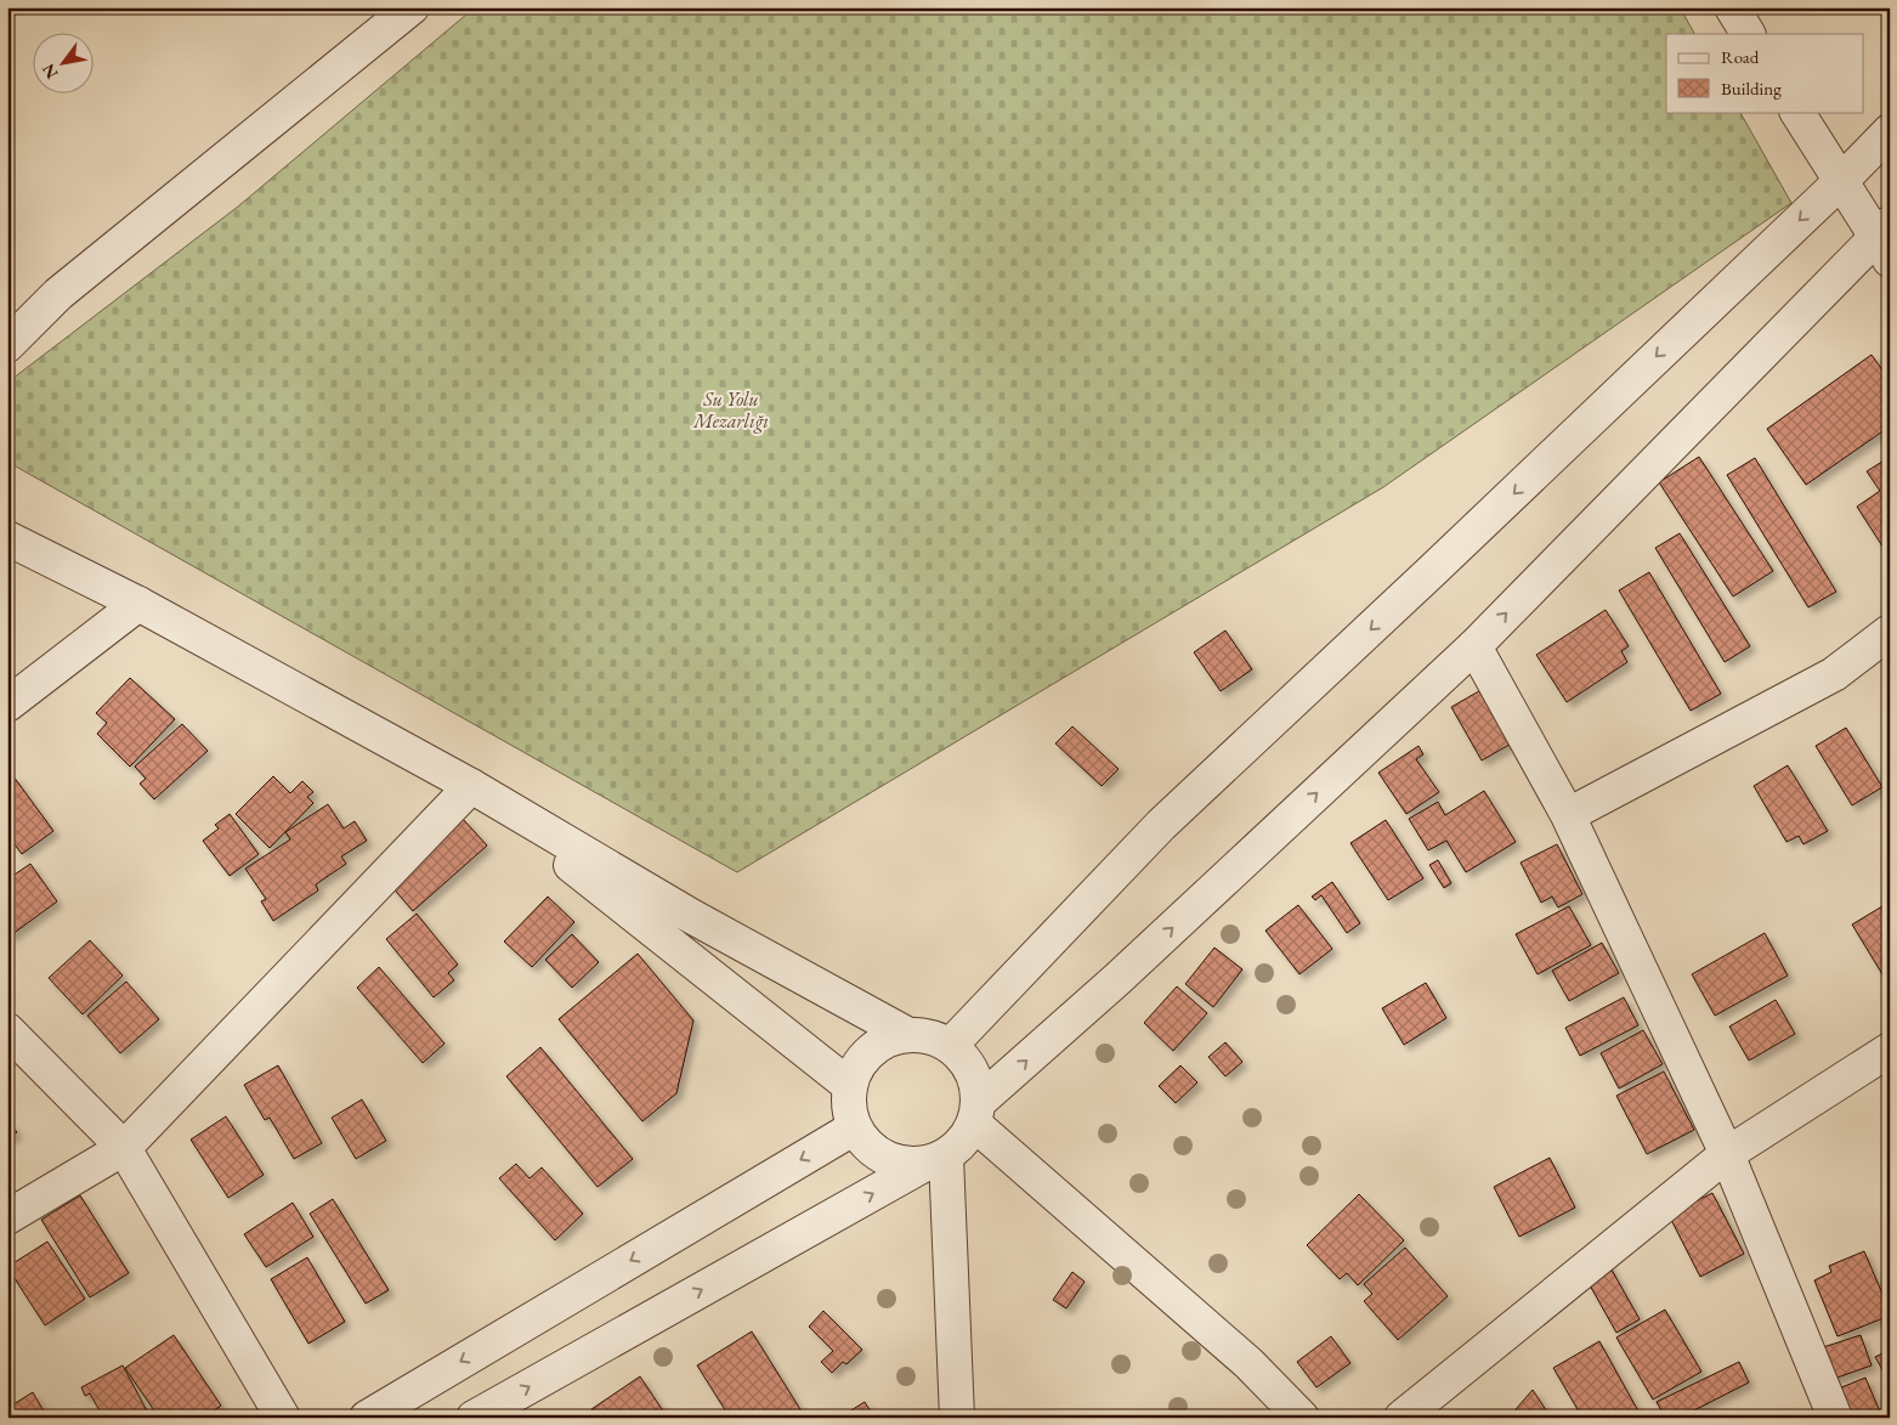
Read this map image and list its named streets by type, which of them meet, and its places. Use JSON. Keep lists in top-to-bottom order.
{
  "parks": ["Su Yolu Mezarlığı"],
  "legend": ["Road", "Building"],
  "north": "bottom left"
}
